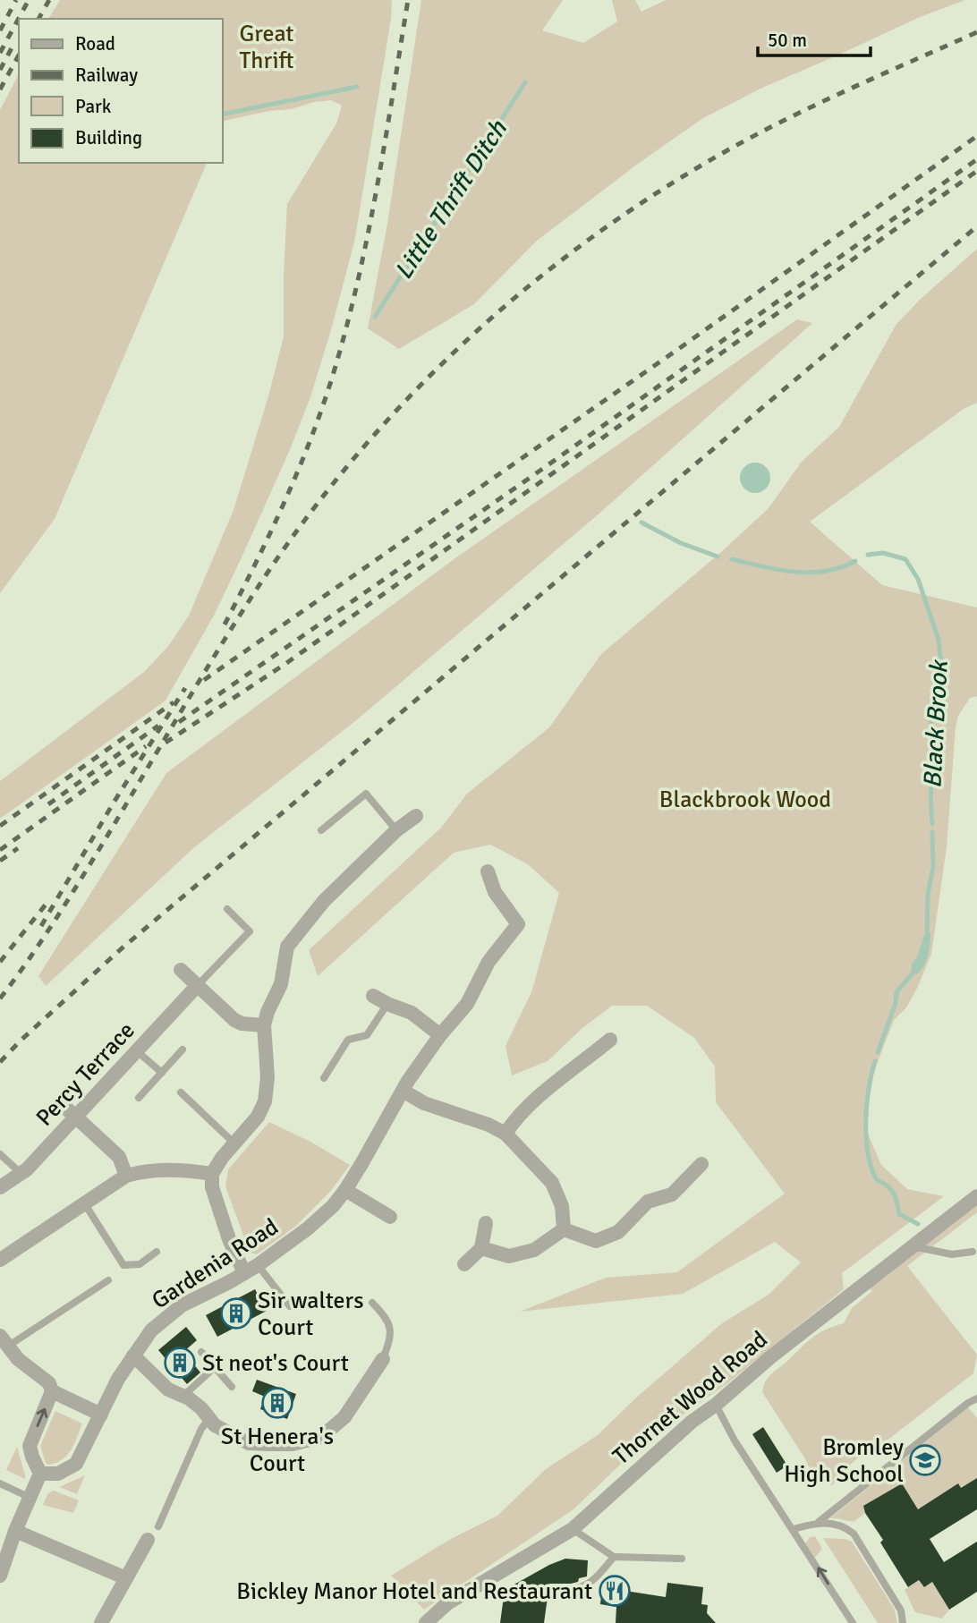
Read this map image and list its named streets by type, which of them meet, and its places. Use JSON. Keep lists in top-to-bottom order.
{
  "streets": {
    "street": ["Percy Terrace", "Gardenia Road", "Thornet Wood Road"]
  },
  "water": ["Little Thrift Ditch", "Black Brook"],
  "parks": ["Great Thrift", "Blackbrook Wood"],
  "places": {
    "building": ["Sir walters Court", "St neot's Court", "St Henera's Court"],
    "school or university": ["Bromley High School"],
    "restaurant": ["Bickley Manor Hotel and Restaurant"]
  },
  "legend": [
    "Road",
    "Railway",
    "Park",
    "Building"
  ],
  "scale_bar": "50 m"
}
